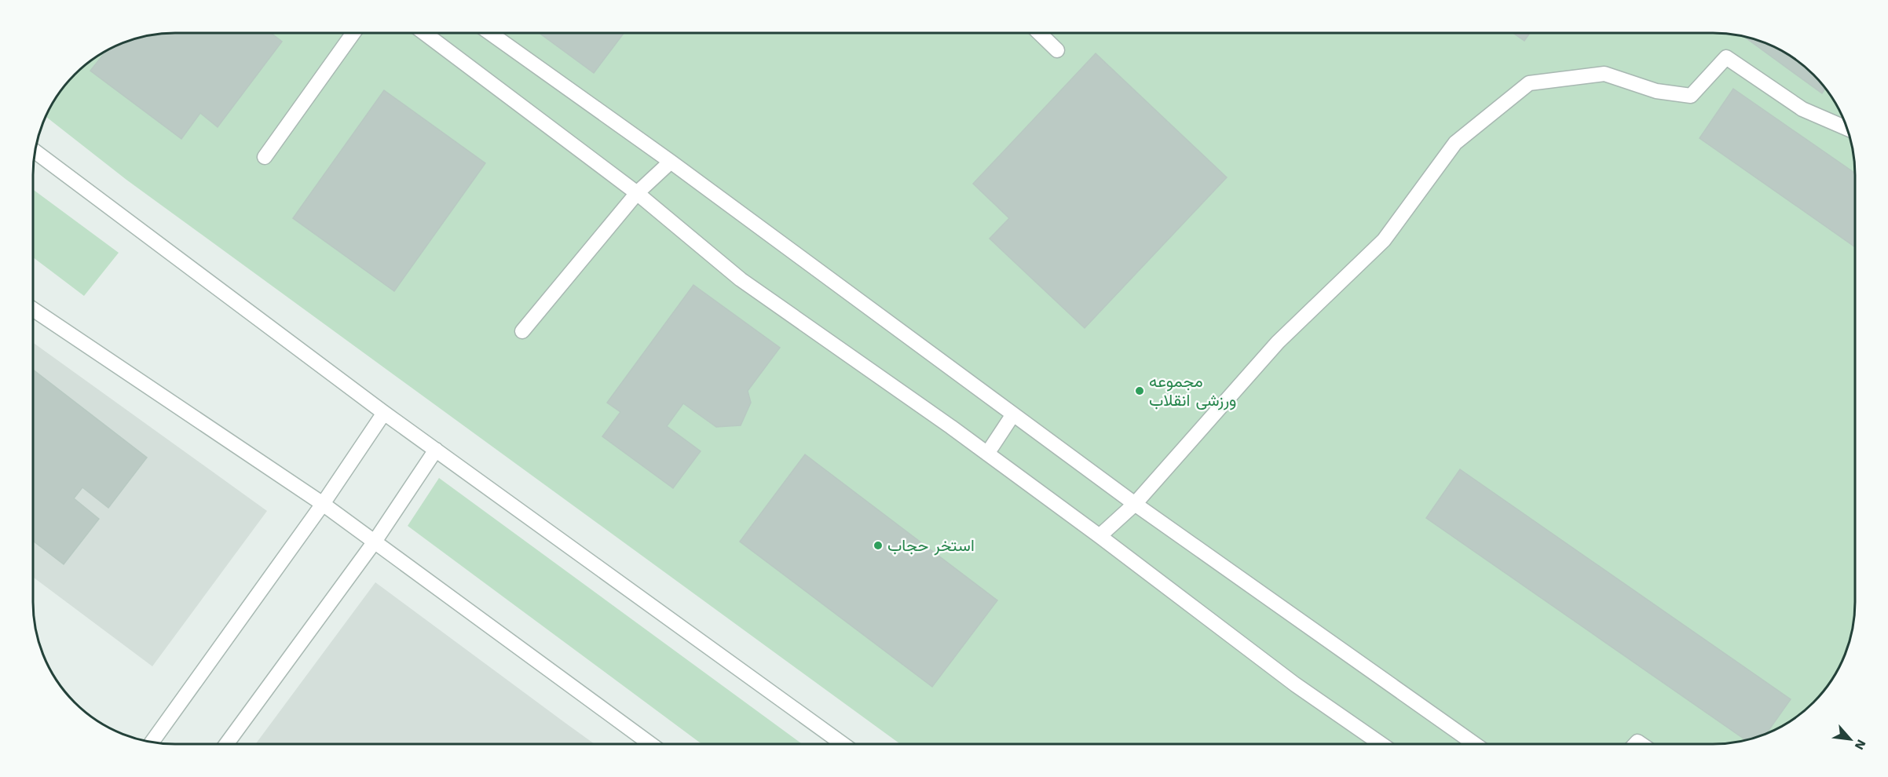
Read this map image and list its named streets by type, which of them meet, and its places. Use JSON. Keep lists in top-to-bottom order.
{
  "places": ["مجموعه ورزشی انقلاب", "استخر حجاب"],
  "north": "bottom right"
}
